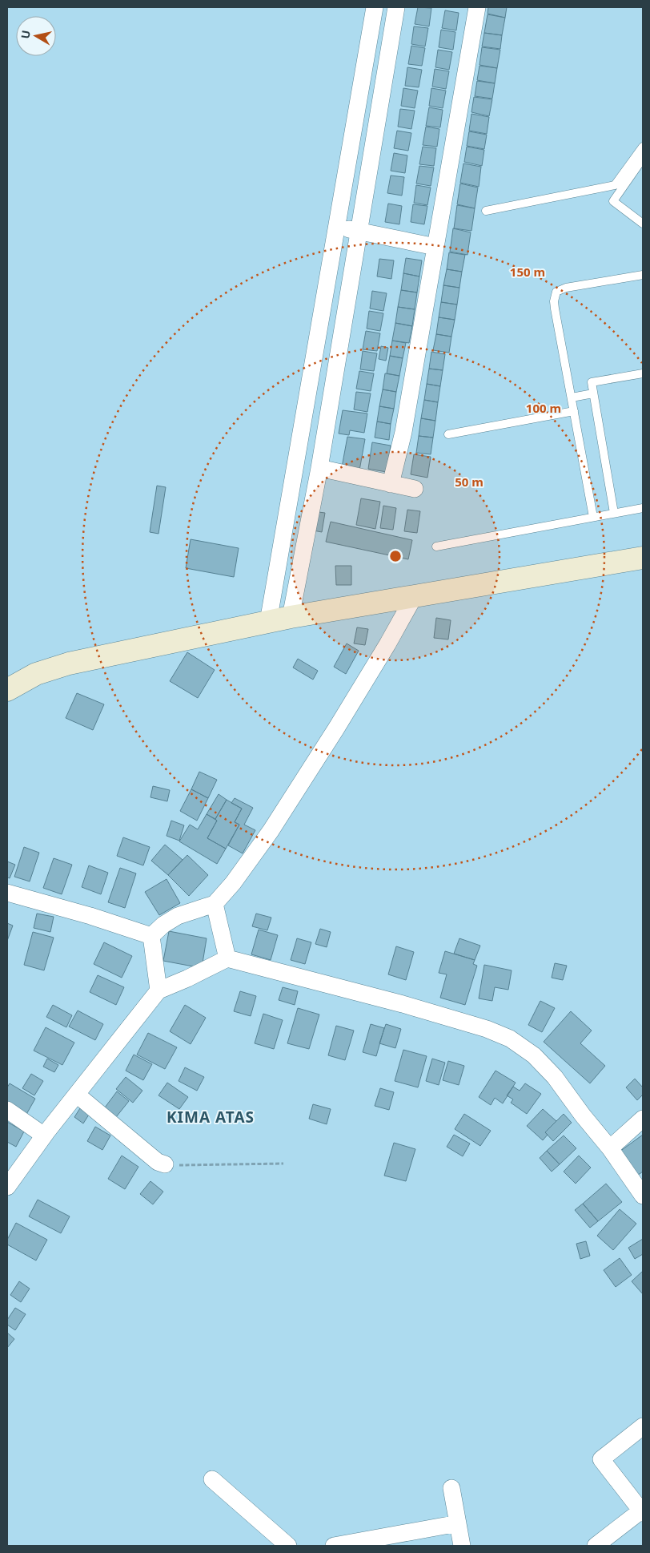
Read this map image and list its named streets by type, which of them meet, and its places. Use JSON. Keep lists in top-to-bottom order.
{
  "districts": ["KIMA ATAS"],
  "north": "left",
  "rings": ["150 m", "100 m", "50 m"]
}
